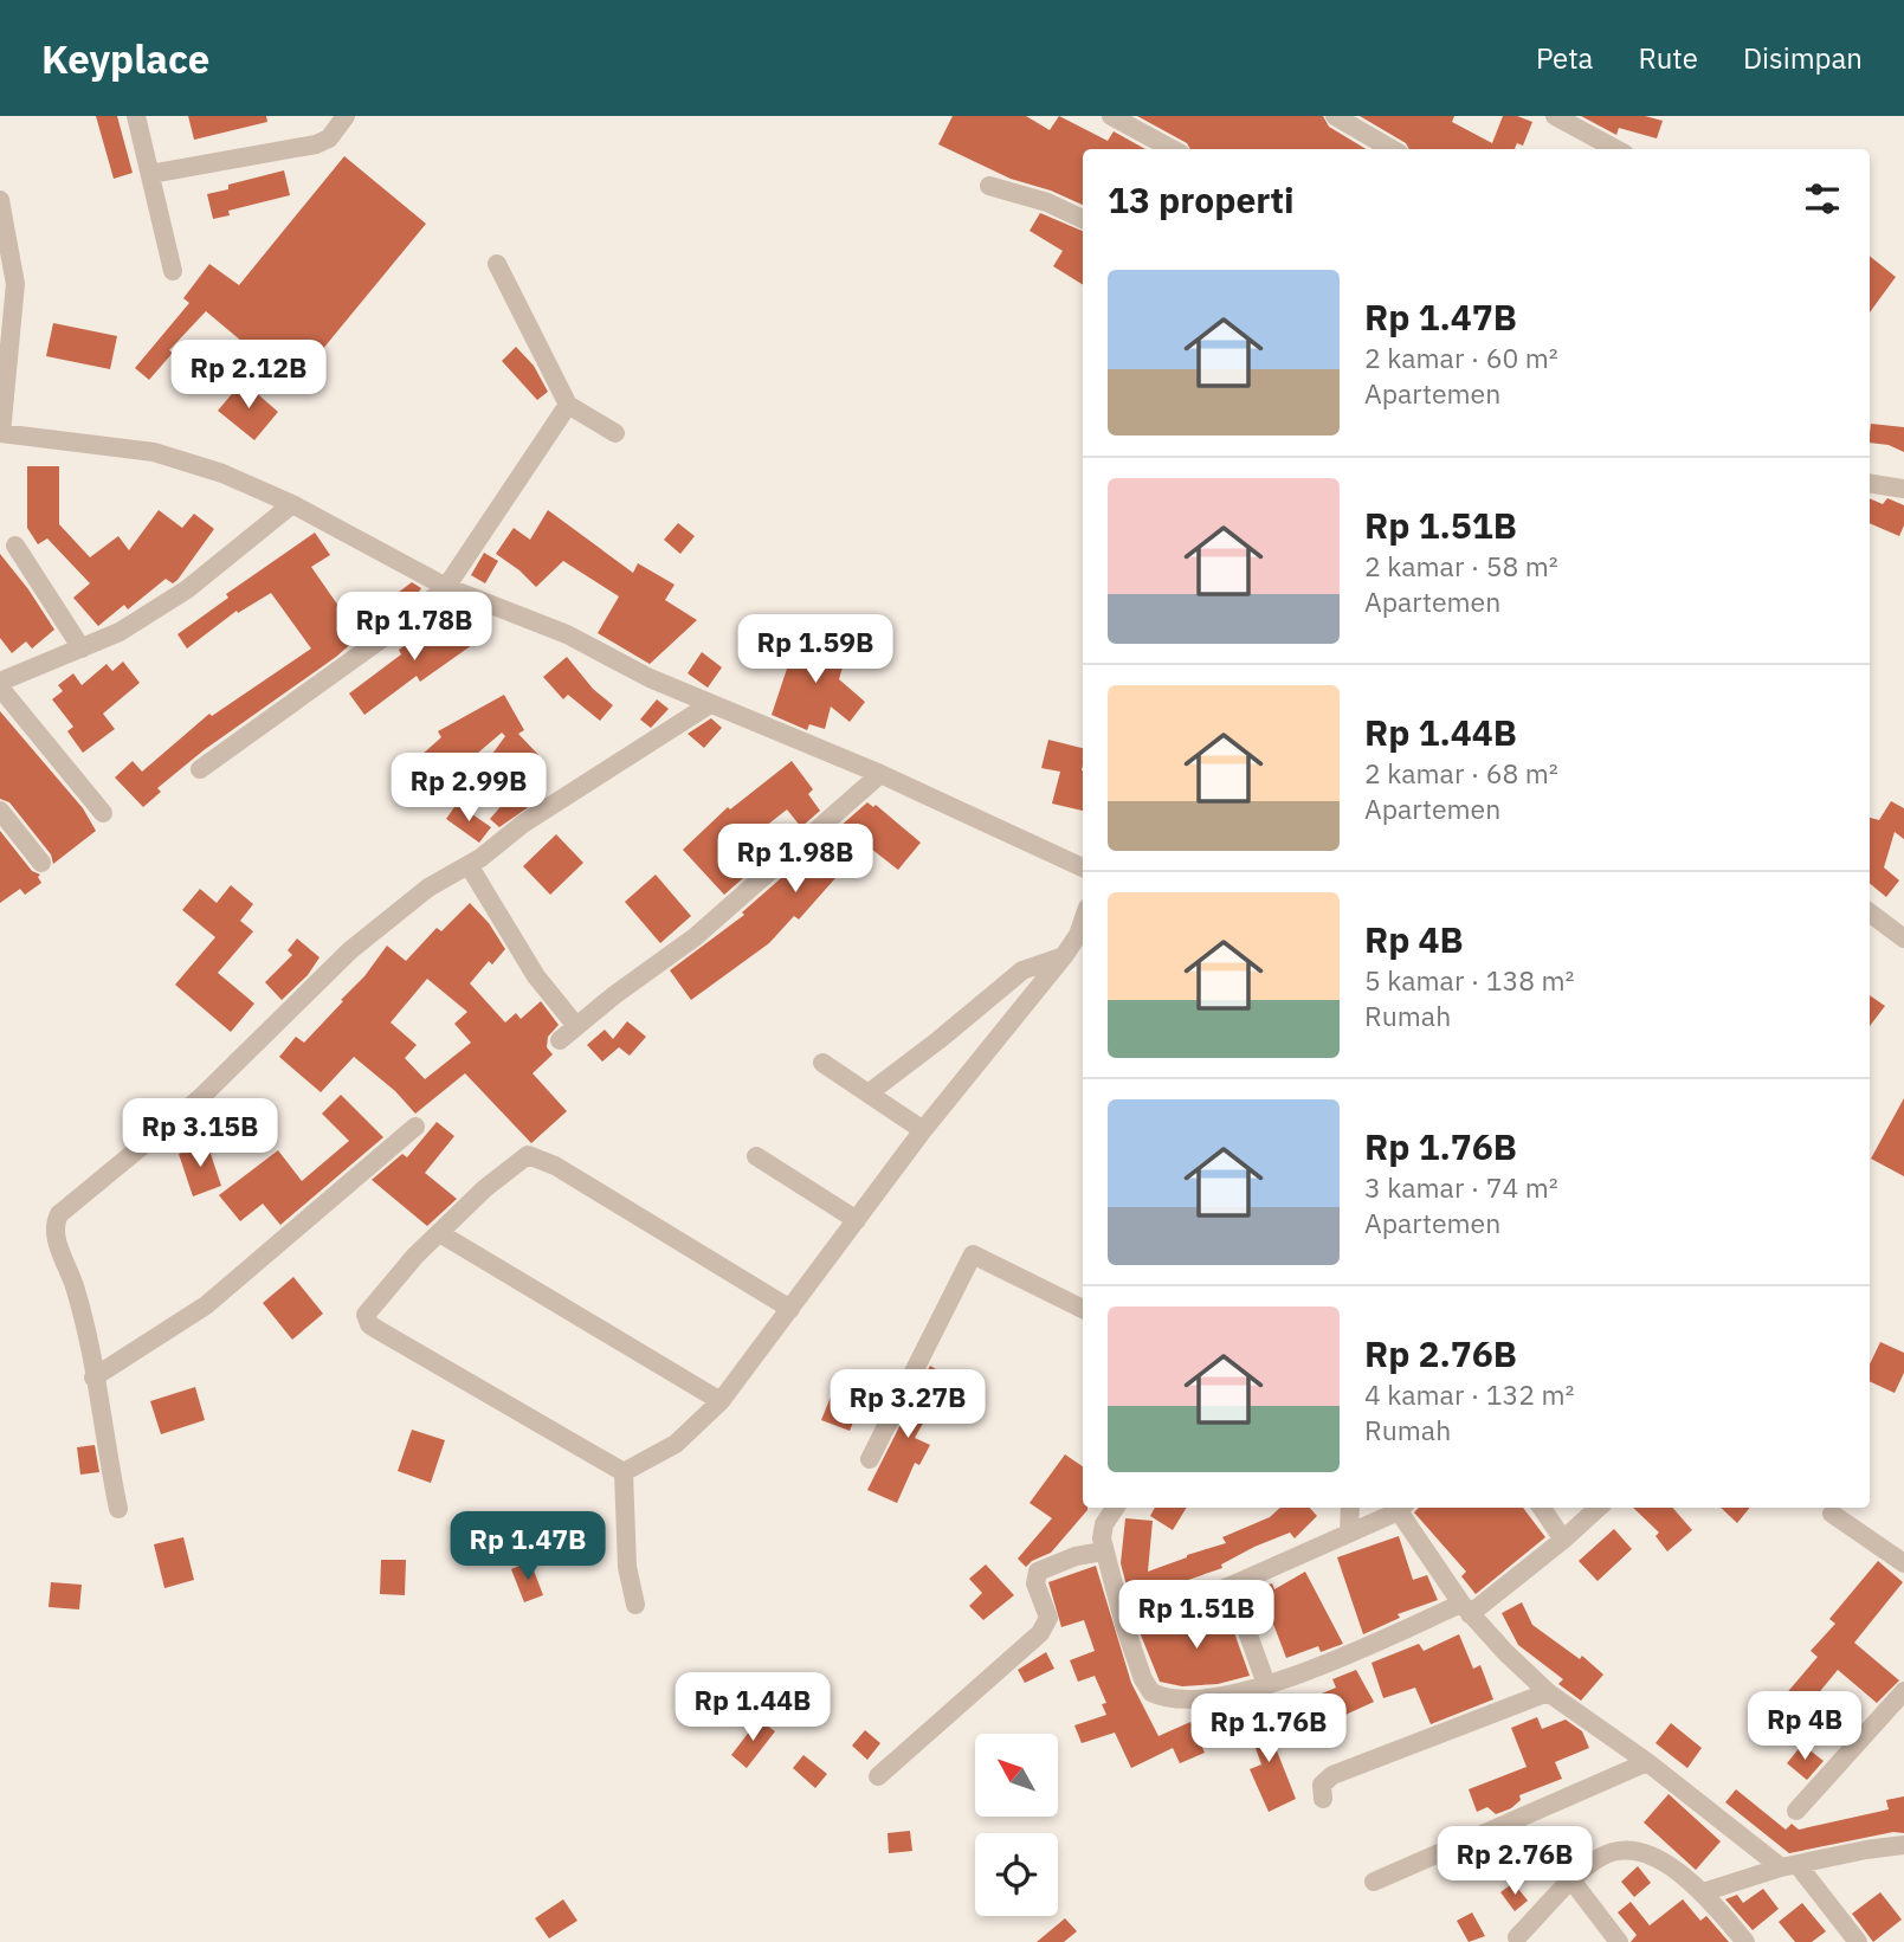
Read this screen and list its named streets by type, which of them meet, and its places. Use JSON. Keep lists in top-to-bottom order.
{
  "north": "top left",
  "page": {
    "header": "Keyplace",
    "nav": ["Peta", "Rute", "Disimpan"],
    "heading": "13 properti",
    "list": [
      {
        "name": "Rp 1.47B",
        "note": "2 kamar · 60 m² · Apartemen"
      },
      {
        "name": "Rp 1.51B",
        "note": "2 kamar · 58 m² · Apartemen"
      },
      {
        "name": "Rp 1.44B",
        "note": "2 kamar · 68 m² · Apartemen"
      },
      {
        "name": "Rp 4B",
        "note": "5 kamar · 138 m² · Rumah"
      },
      {
        "name": "Rp 1.76B",
        "note": "3 kamar · 74 m² · Apartemen"
      },
      {
        "name": "Rp 2.76B",
        "note": "4 kamar · 132 m² · Rumah"
      }
    ],
    "price": [
      "Rp 2.12B",
      "Rp 1.78B",
      "Rp 1.59B",
      "Rp 2.99B",
      "Rp 1.98B",
      "Rp 3.15B",
      "Rp 3.27B",
      "Rp 1.47B",
      "Rp 1.51B",
      "Rp 1.44B",
      "Rp 4B",
      "Rp 1.76B",
      "Rp 2.76B"
    ]
  }
}
